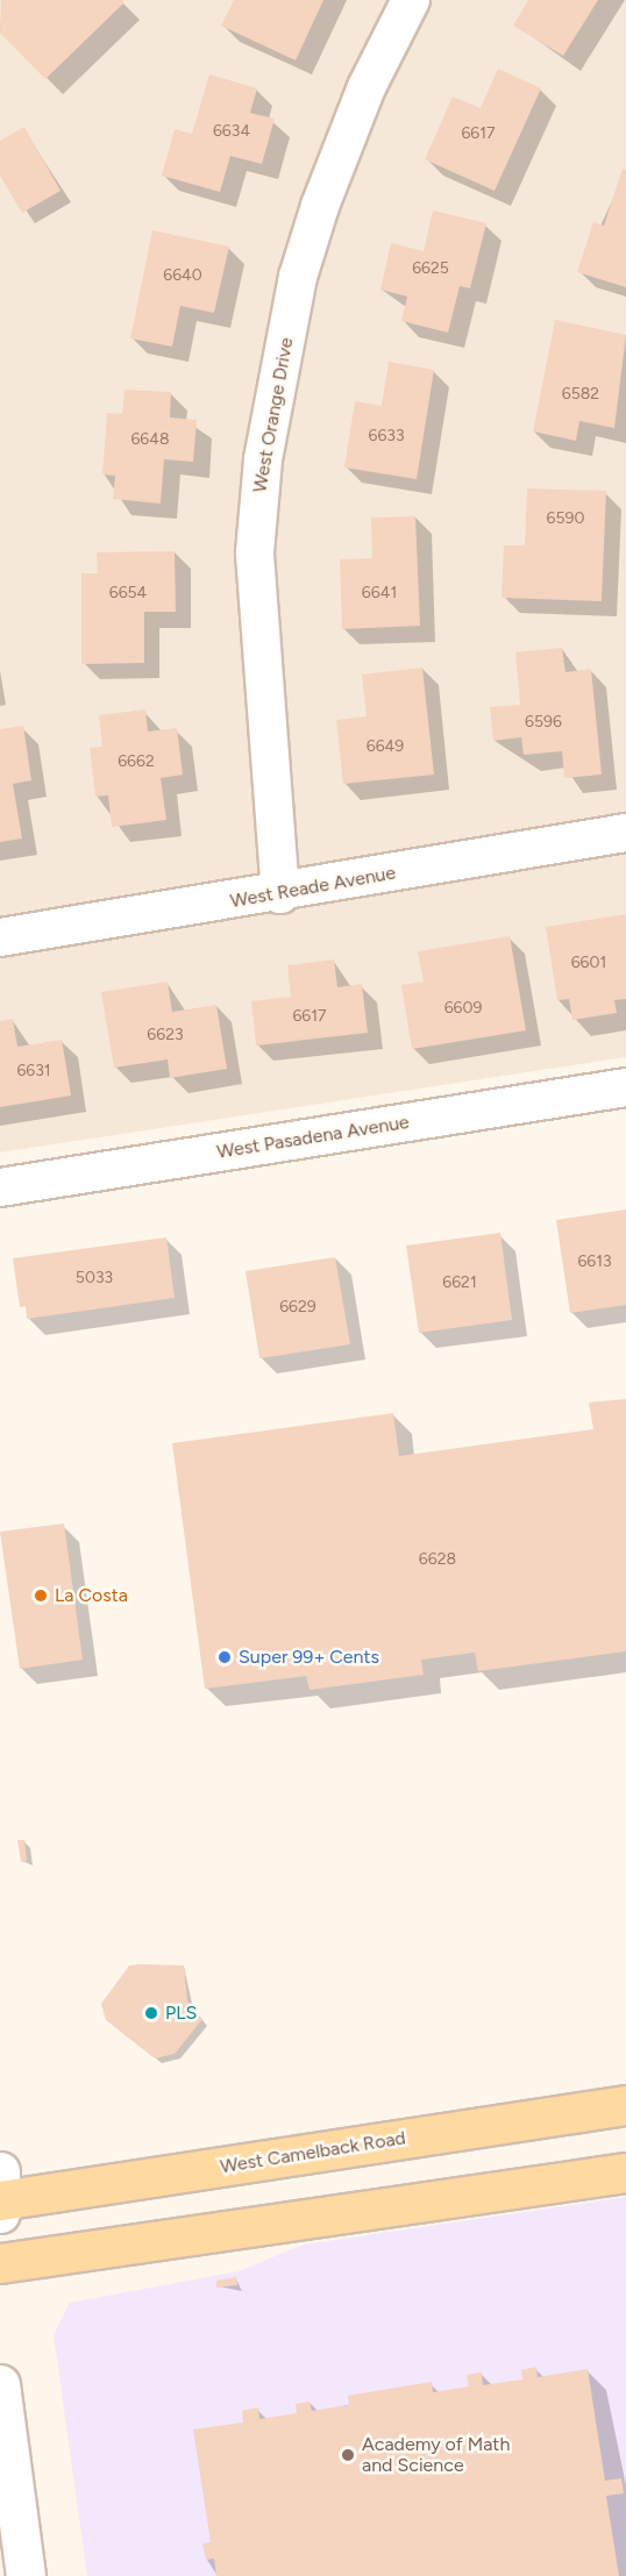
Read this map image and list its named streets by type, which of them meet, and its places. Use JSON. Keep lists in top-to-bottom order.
{
  "streets": {
    "main road": ["West Camelback Road"],
    "street": ["West Orange Drive", "West Reade Avenue", "West Pasadena Avenue"]
  },
  "crossings": [
    ["West Orange Drive", "West Reade Avenue"]
  ],
  "places": [
    "La Costa",
    "Super 99+ Cents",
    "PLS",
    "Academy of Math and Science"
  ],
  "house_numbers": [
    "6634",
    "6617",
    "6625",
    "6640",
    "6582",
    "6633",
    "6648",
    "6590",
    "6654",
    "6641",
    "6596",
    "6649",
    "6662",
    "6601",
    "6609",
    "6617",
    "6623",
    "6631",
    "6613",
    "5033",
    "6621",
    "6629",
    "6628"
  ]
}
